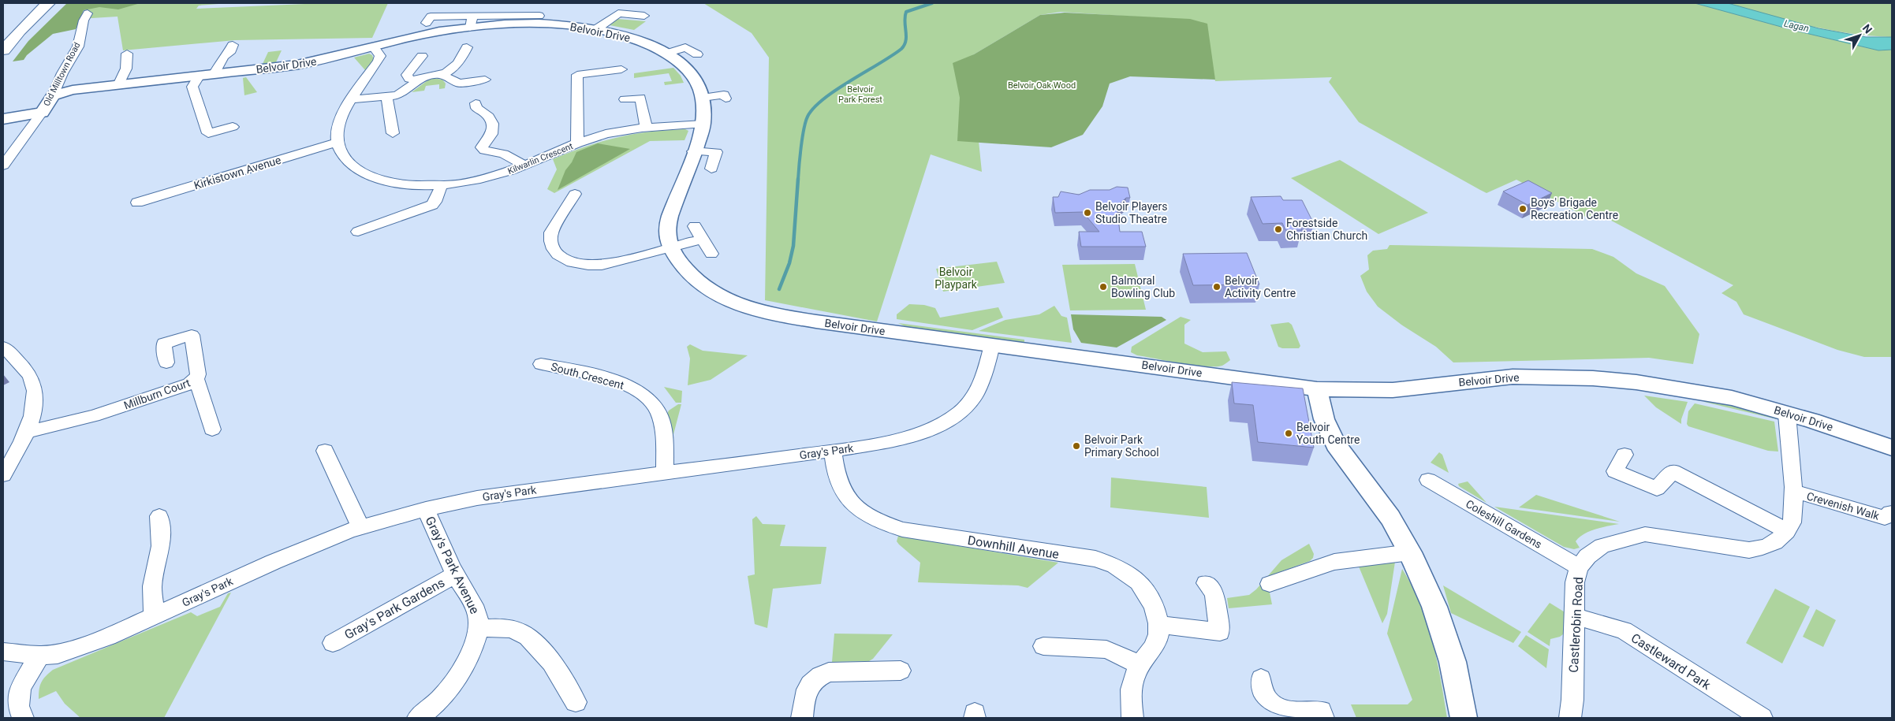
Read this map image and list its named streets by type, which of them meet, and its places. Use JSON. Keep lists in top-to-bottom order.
{
  "streets": {
    "street": [
      "Belvoir Drive",
      "Old Milltown Road",
      "Kilwarlin Crescent",
      "Kirkistown Avenue",
      "South Crescent",
      "Millburn Court",
      "Gray's Park",
      "Crevenish Walk",
      "Coleshill Gardens",
      "Downhill Avenue",
      "Gray's Park Avenue",
      "Gray's Park Gardens",
      "Castlerobin Road",
      "Castleward Park"
    ]
  },
  "crossings": [
    ["Belvoir Drive", "Old Milltown Road"],
    ["Belvoir Drive", "Kilwarlin Crescent"],
    ["Belvoir Drive", "Gray's Park"],
    ["Kilwarlin Crescent", "Kirkistown Avenue"],
    ["South Crescent", "Gray's Park"],
    ["Gray's Park", "Downhill Avenue"],
    ["Gray's Park", "Gray's Park Avenue"],
    ["Coleshill Gardens", "Castlerobin Road"],
    ["Gray's Park Avenue", "Gray's Park Gardens"],
    ["Castlerobin Road", "Castleward Park"]
  ],
  "water": ["Lagan"],
  "parks": ["Belvoir Oak Wood", "Belvoir Park Forest", "Belvoir Playpark"],
  "places": [
    "Boys' Brigade Recreation Centre",
    "Belvoir Players Studio Theatre",
    "Forestside Christian Church",
    "Balmoral Bowling Club",
    "Belvoir Activity Centre",
    "Belvoir Youth Centre",
    "Belvoir Park Primary School"
  ],
  "north": "top right"
}
